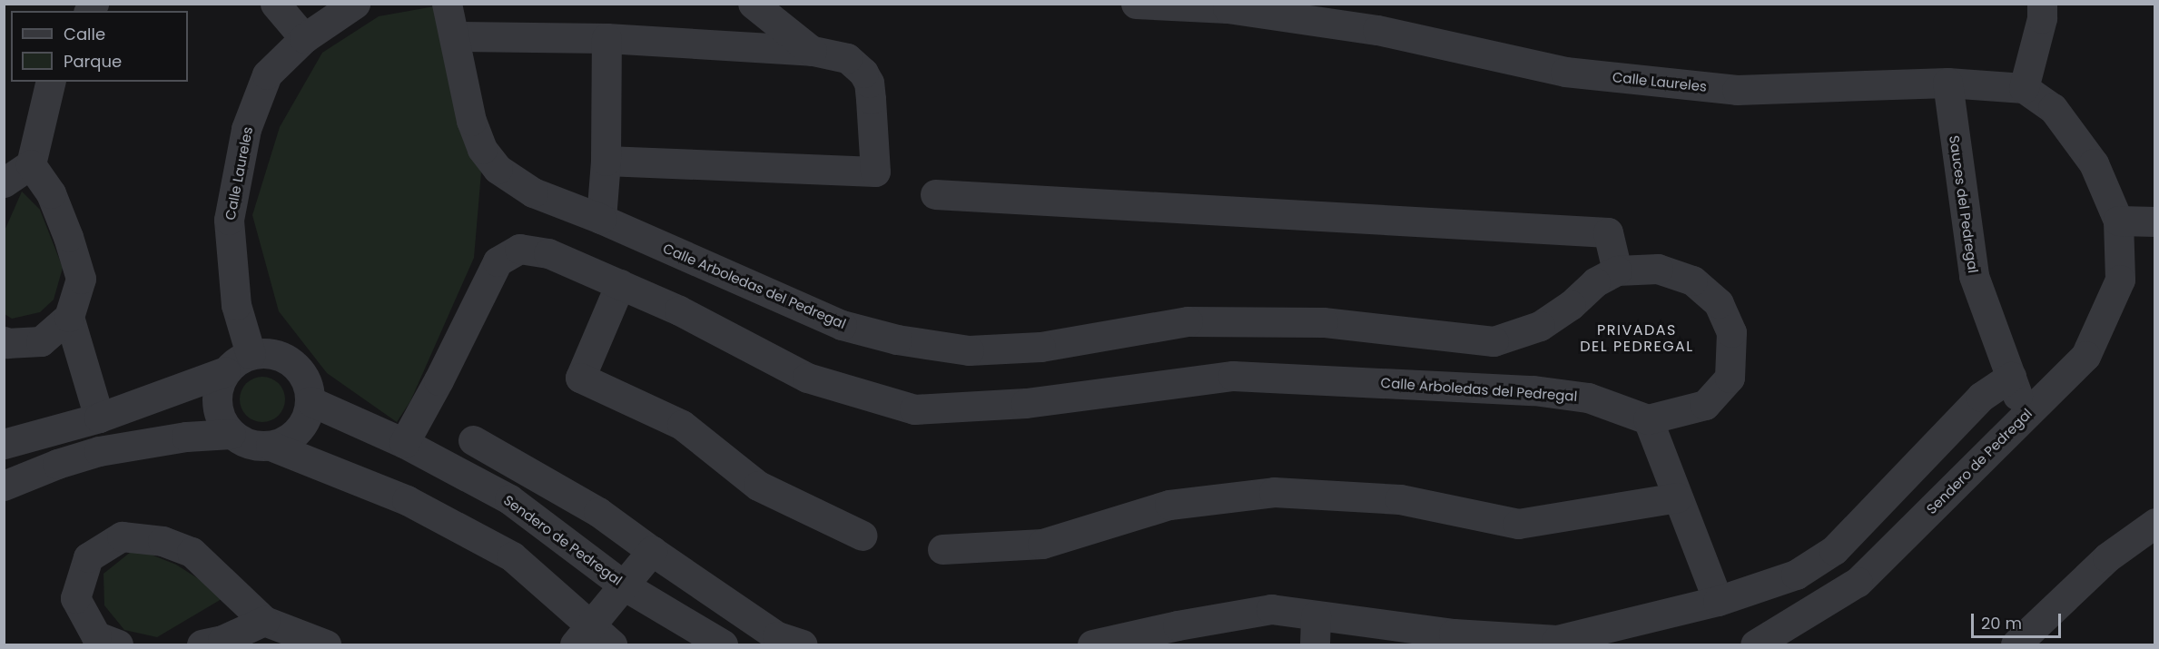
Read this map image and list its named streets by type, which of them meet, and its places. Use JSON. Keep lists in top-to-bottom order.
{
  "streets": {
    "street": [
      "Calle Laureles",
      "Sauces del Pedregal",
      "Calle Arboledas del Pedregal",
      "Sendero de Pedregal"
    ]
  },
  "crossings": [
    ["Calle Laureles", "Sauces del Pedregal"],
    ["Calle Laureles", "Sendero de Pedregal"],
    ["Sauces del Pedregal", "Sendero de Pedregal"],
    ["Calle Arboledas del Pedregal", "Sendero de Pedregal"]
  ],
  "districts": ["PRIVADAS DEL PEDREGAL"],
  "legend": ["Calle", "Parque"],
  "scale_bar": "20 m"
}
